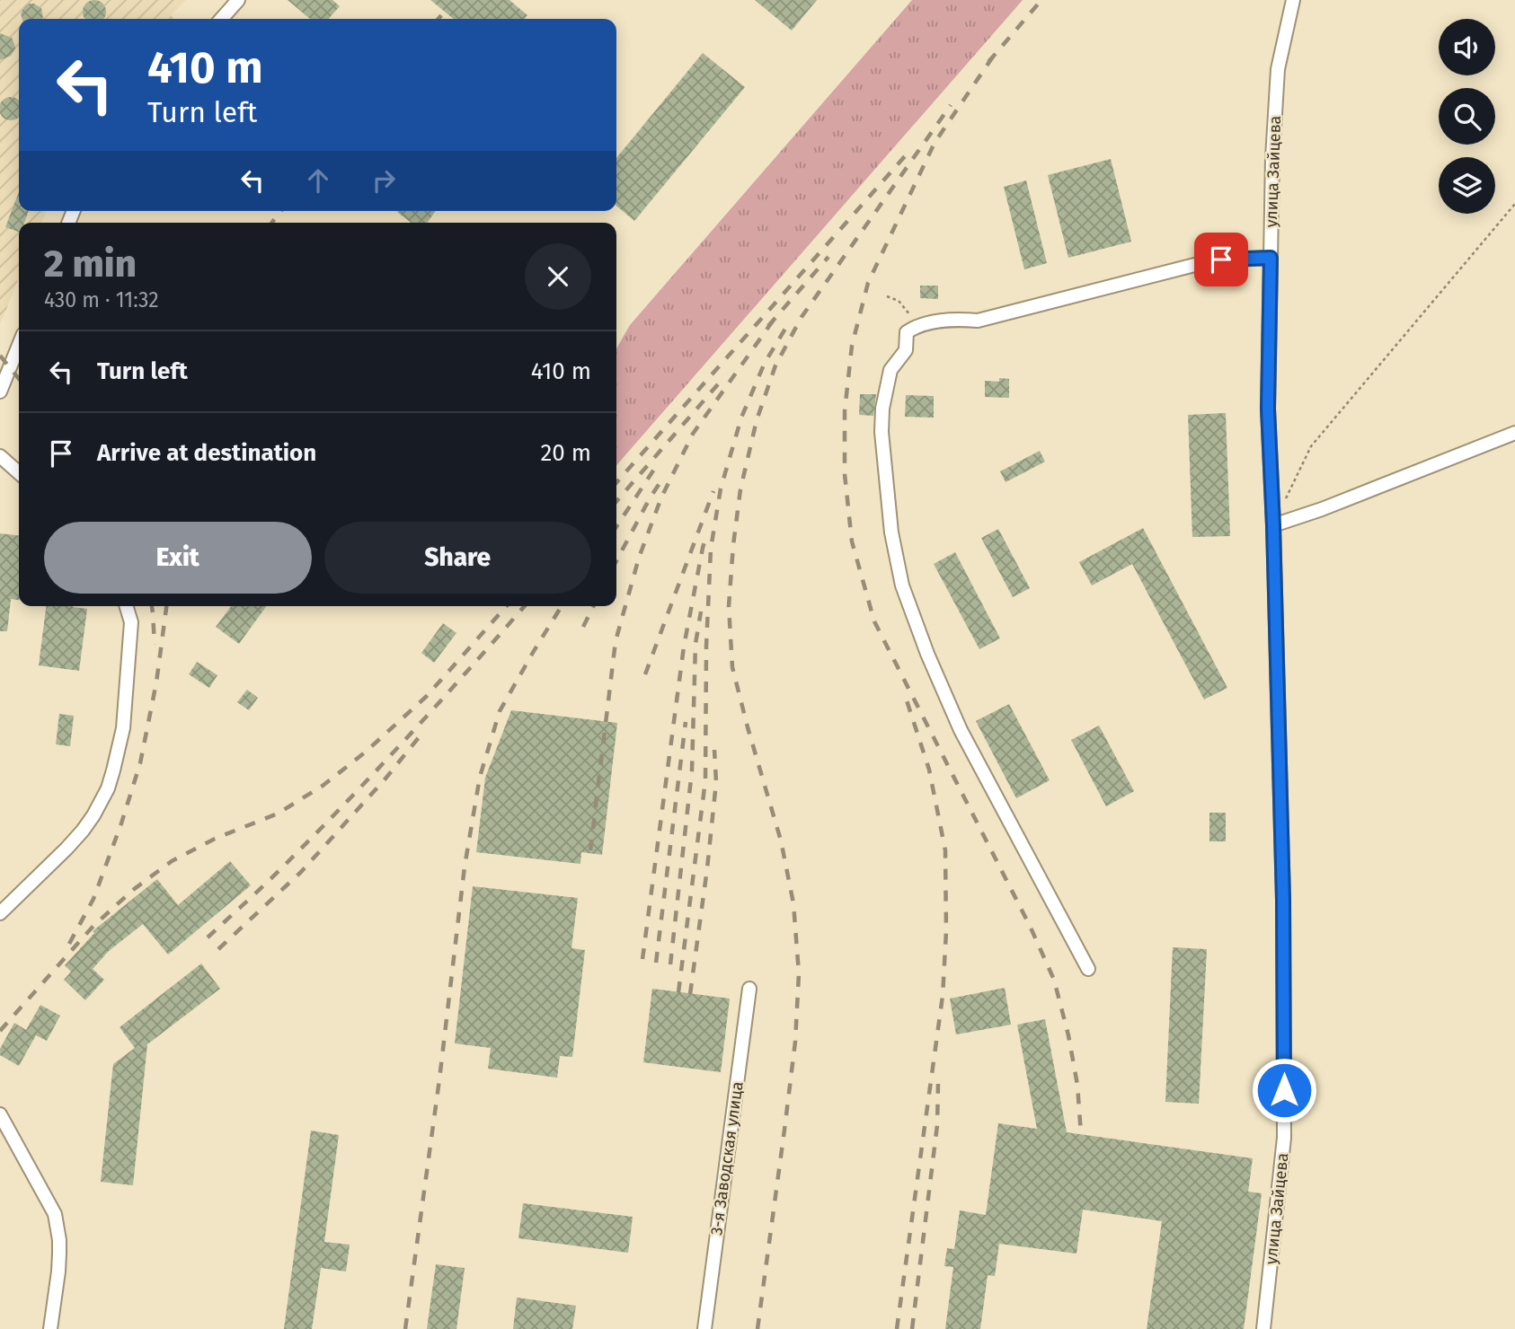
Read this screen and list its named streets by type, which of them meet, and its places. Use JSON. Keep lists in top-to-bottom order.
{
  "streets": {
    "street": ["улица Зайцева", "3-я Заводская улица"]
  },
  "page": {
    "turn": ["410 m", "Turn left"],
    "heading": ["2 min", "430 m · 11:32"],
    "list": [
      {
        "name": "Turn left",
        "value": "410 m"
      },
      {
        "name": "Arrive at destination",
        "value": "20 m"
      }
    ],
    "buttons": ["Exit", "Share"]
  }
}
